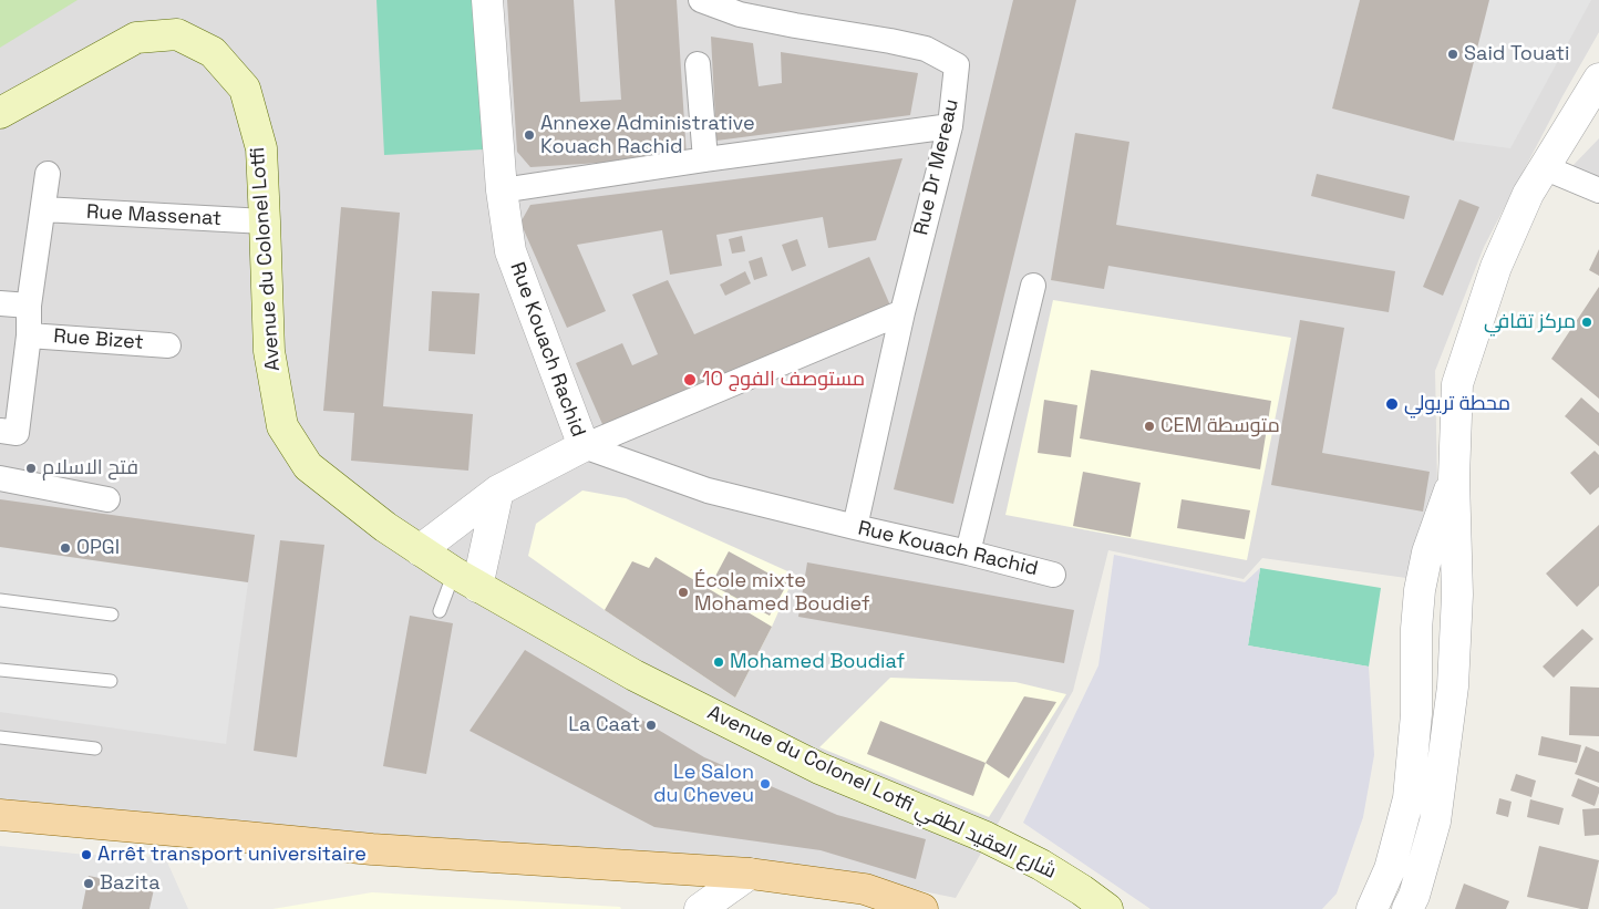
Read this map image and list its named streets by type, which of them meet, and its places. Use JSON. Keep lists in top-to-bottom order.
{
  "streets": {
    "main road": ["Avenue du Colonel Lotfi", "Avenue du Colonel Lotfi شارع العقيد لطفي"],
    "street": [
      "Rue Dr Mereau",
      "Rue Massenat",
      "Rue Bizet",
      "Rue Kouach Rachid"
    ]
  },
  "crossings": [
    ["Rue Dr Mereau", "Rue Kouach Rachid"],
    ["Rue Massenat", "Avenue du Colonel Lotfi"],
    ["Avenue du Colonel Lotfi", "Avenue du Colonel Lotfi شارع العقيد لطفي"]
  ],
  "places": [
    "Said Touati",
    "Annexe Administrative Kouach Rachid",
    "مركز تقافي",
    "مستوصف الفوج 10",
    "محطة تريولي",
    "CEM متوسطة",
    "فتح الاسلام",
    "OPGI",
    "École mixte Mohamed Boudief",
    "Mohamed Boudiaf",
    "La Caat",
    "Le Salon du Cheveu",
    "Arrêt transport universitaire",
    "Bazita"
  ]
}
